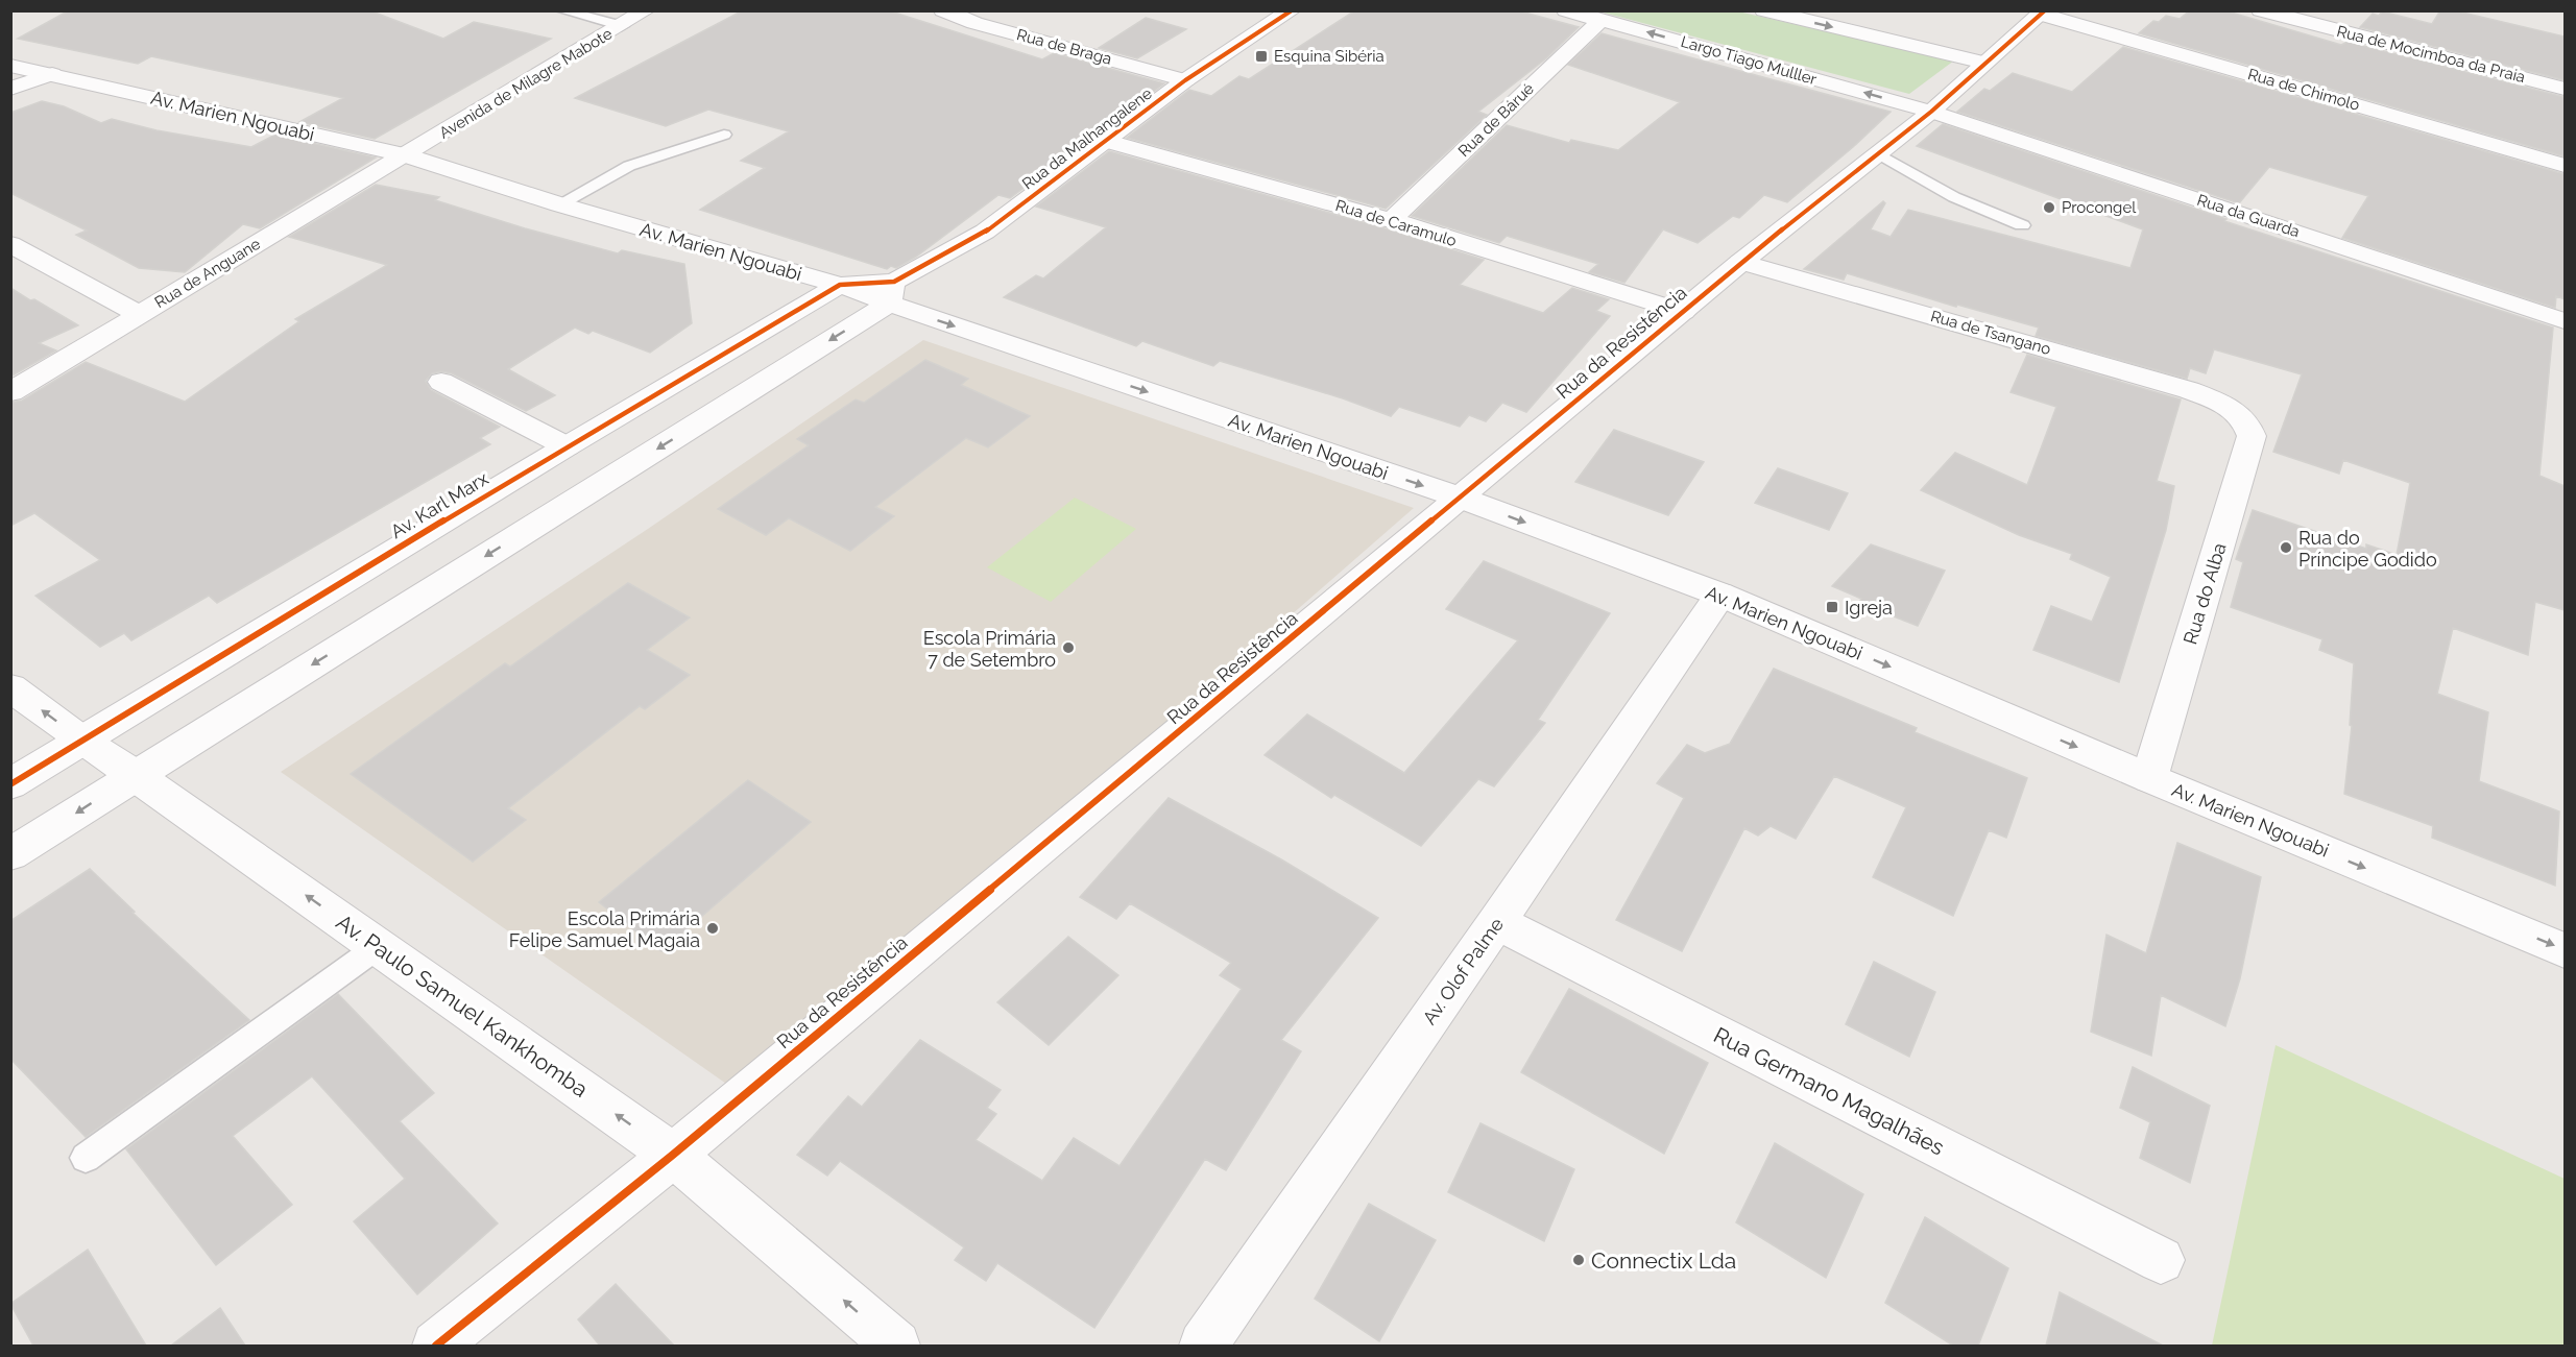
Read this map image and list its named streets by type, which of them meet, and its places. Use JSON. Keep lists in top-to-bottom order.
{
  "streets": {
    "street": [
      "Rua de Braga",
      "Rua de Mocimboa da Praia",
      "Largo Tiago Mulller",
      "Avenida de Milagre Mabote",
      "Rua de Chimolo",
      "Av. Marien Ngouabi",
      "Rua de Bárué",
      "Rua da Malhangalene",
      "Rua da Guarda",
      "Rua de Caramulo",
      "Rua de Anguane",
      "Rua de Tsangano",
      "Rua da Resistência",
      "Av. Karl Marx",
      "Rua do Alba",
      "Av. Olof Palme",
      "Av. Paulo Samuel Kankhomba",
      "Rua Germano Magalhães"
    ]
  },
  "crossings": [
    ["Rua de Braga", "Rua da Malhangalene"],
    ["Largo Tiago Mulller", "Rua de Bárué"],
    ["Largo Tiago Mulller", "Rua da Guarda"],
    ["Largo Tiago Mulller", "Rua da Resistência"],
    ["Avenida de Milagre Mabote", "Av. Marien Ngouabi"],
    ["Avenida de Milagre Mabote", "Rua de Anguane"],
    ["Rua de Chimolo", "Rua da Resistência"],
    ["Av. Marien Ngouabi", "Rua da Malhangalene"],
    ["Av. Marien Ngouabi", "Rua de Anguane"],
    ["Av. Marien Ngouabi", "Rua da Resistência"],
    ["Av. Marien Ngouabi", "Av. Karl Marx"],
    ["Av. Marien Ngouabi", "Rua do Alba"],
    ["Av. Marien Ngouabi", "Av. Olof Palme"],
    ["Rua de Bárué", "Rua de Caramulo"],
    ["Rua da Malhangalene", "Rua de Caramulo"],
    ["Rua da Guarda", "Rua da Resistência"],
    ["Rua de Caramulo", "Rua da Resistência"],
    ["Rua de Tsangano", "Rua da Resistência"],
    ["Rua de Tsangano", "Rua do Alba"],
    ["Rua da Resistência", "Av. Paulo Samuel Kankhomba"],
    ["Av. Karl Marx", "Av. Paulo Samuel Kankhomba"],
    ["Av. Olof Palme", "Rua Germano Magalhães"]
  ],
  "one_way": ["Av. Marien Ngouabi", "Av. Paulo Samuel Kankhomba"],
  "places": {
    "transit": ["Esquina Sibéria", "Igreja"],
    "other": [
      "Procongel",
      "Rua do Príncipe Godido",
      "Escola Primária 7 de Setembro",
      "Escola Primária Felipe Samuel Magaia",
      "Connectix Lda"
    ]
  }
}
